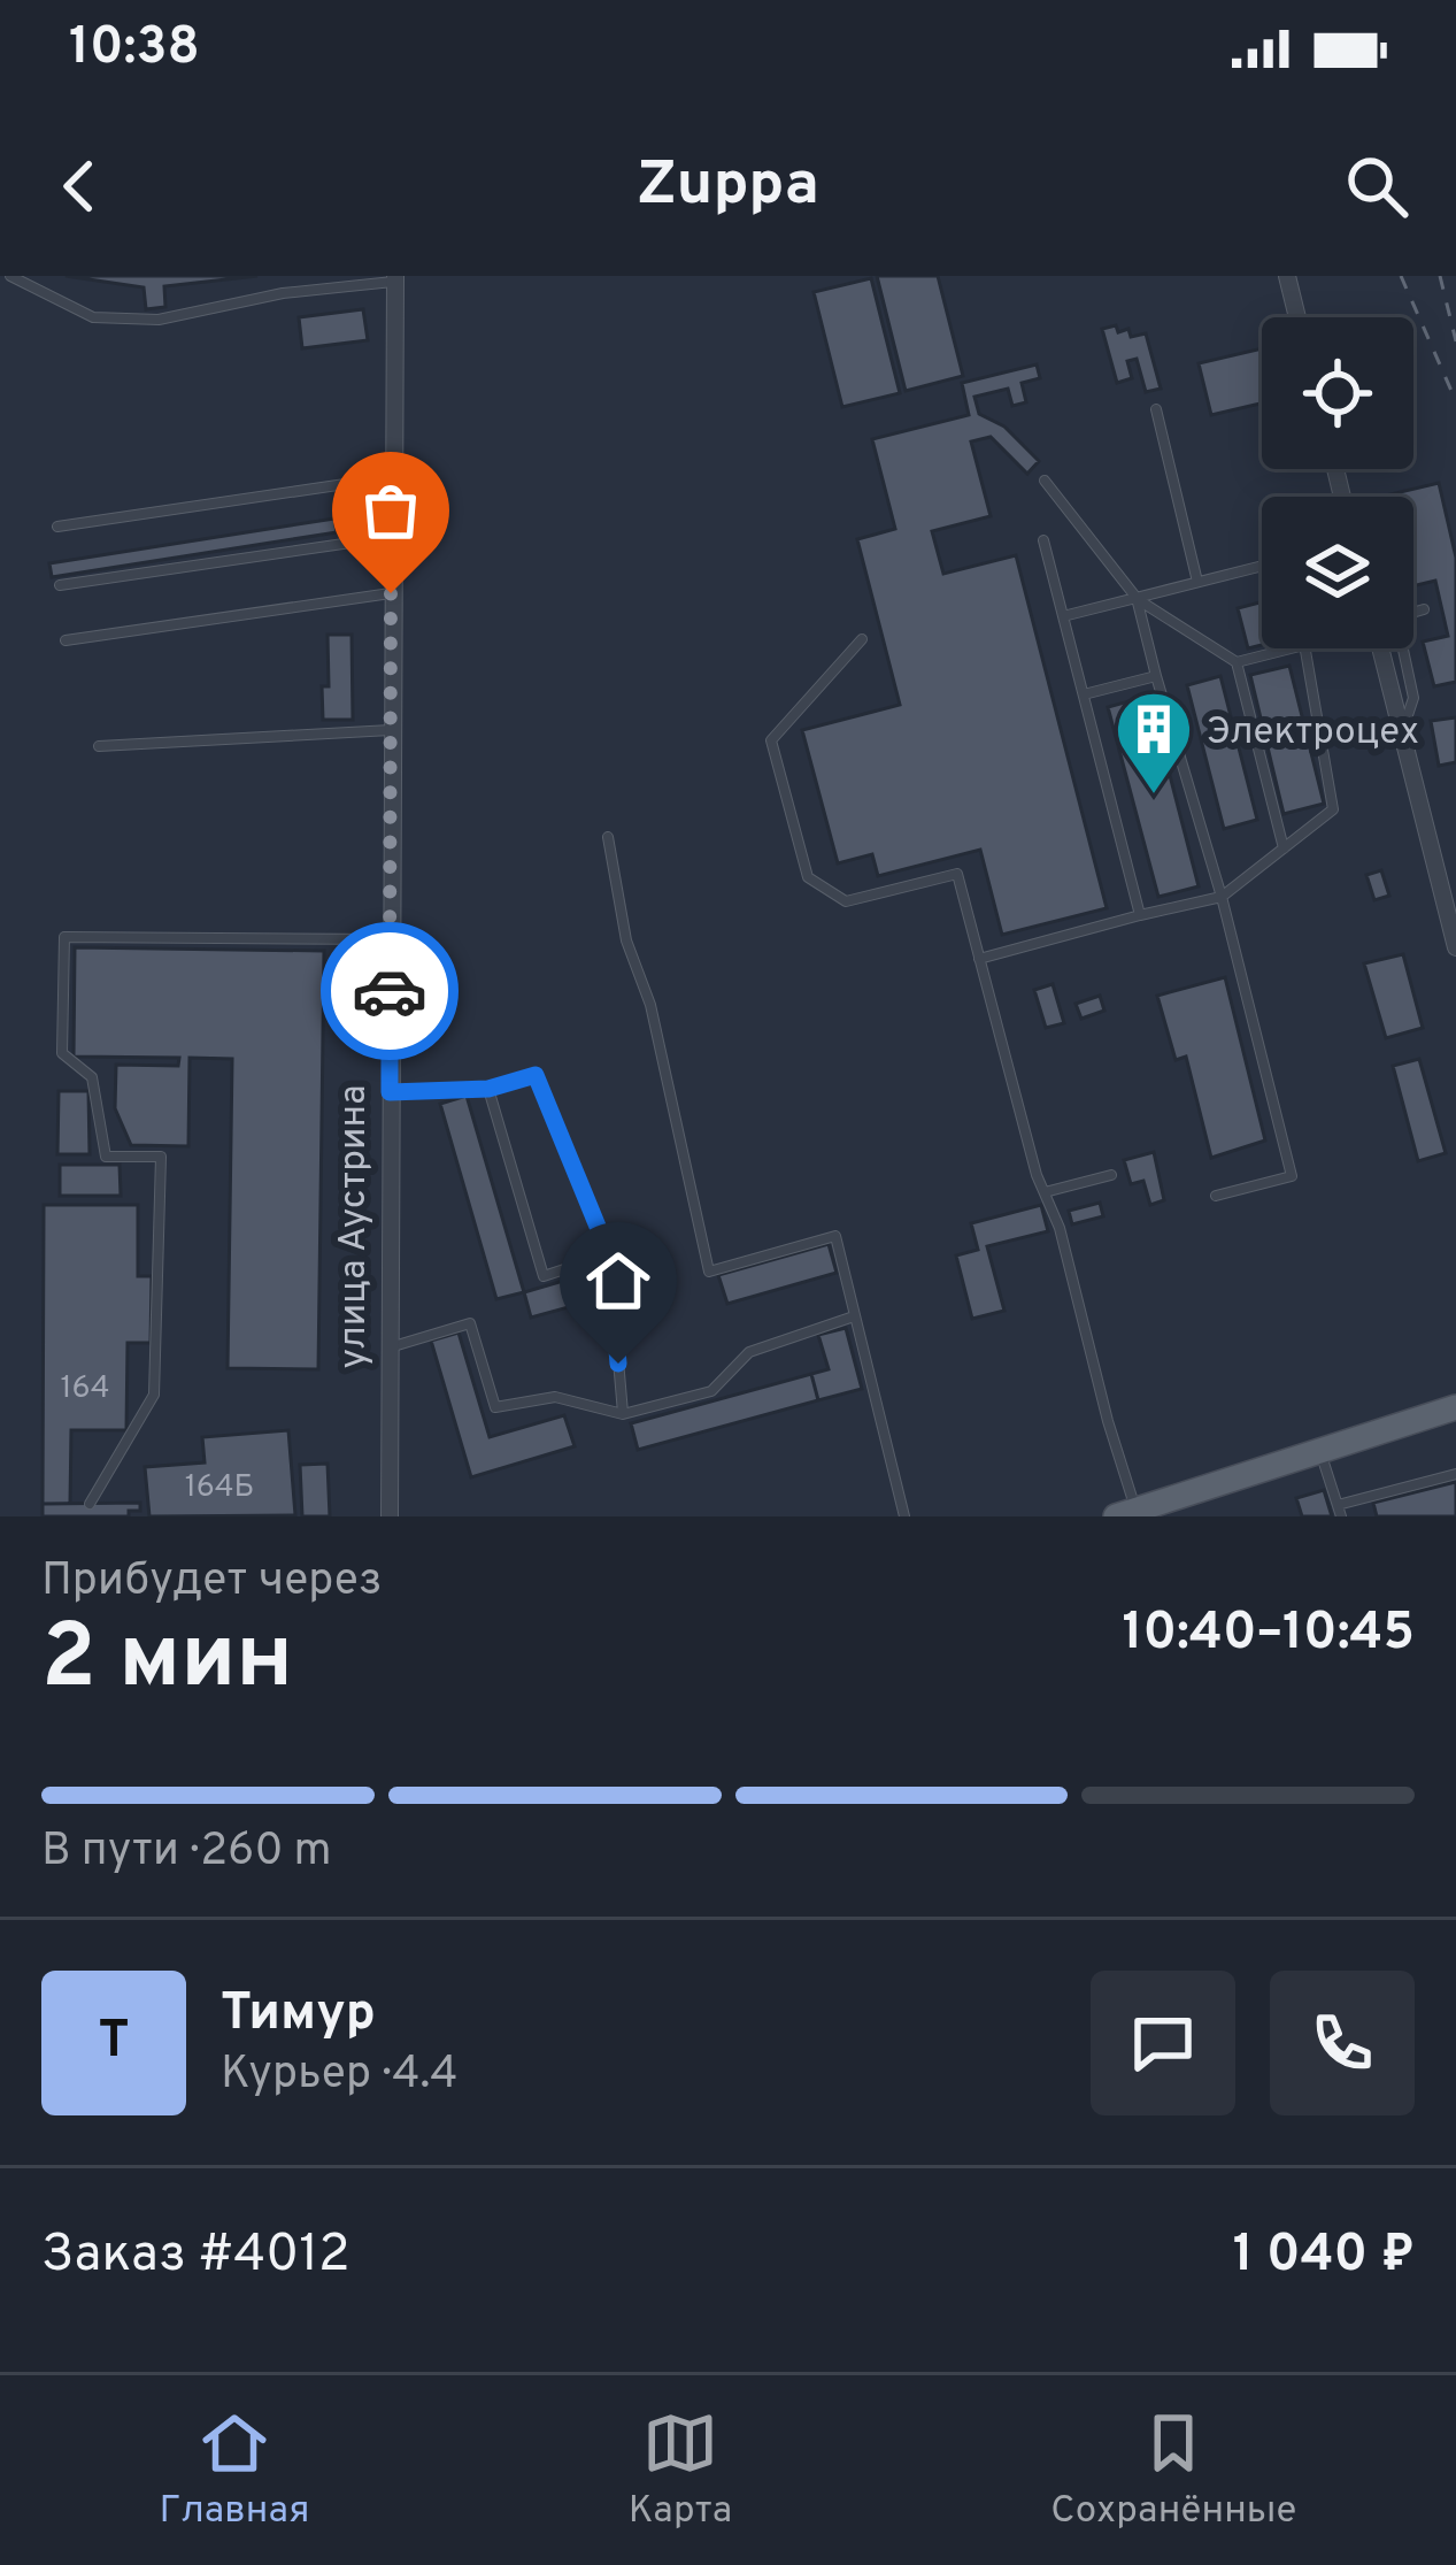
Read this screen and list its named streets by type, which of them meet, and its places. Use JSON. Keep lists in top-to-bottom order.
{
  "streets": {
    "street": ["улица Аустрина"]
  },
  "places": {
    "building": ["Электроцех"]
  },
  "house_numbers": ["164", "164Б"],
  "page": {
    "status": "10:38",
    "header": "Zuppa",
    "heading": ["2 мин", "Прибудет через", "10:40–10:45"],
    "panel": [
      "Тимур",
      "Курьер · 4.4",
      "Заказ #4012",
      "1 040 ₽"
    ],
    "bar": "В пути · 260 m",
    "round": "Т",
    "tabs": ["Главная", "Карта", "Сохранённые"]
  }
}
